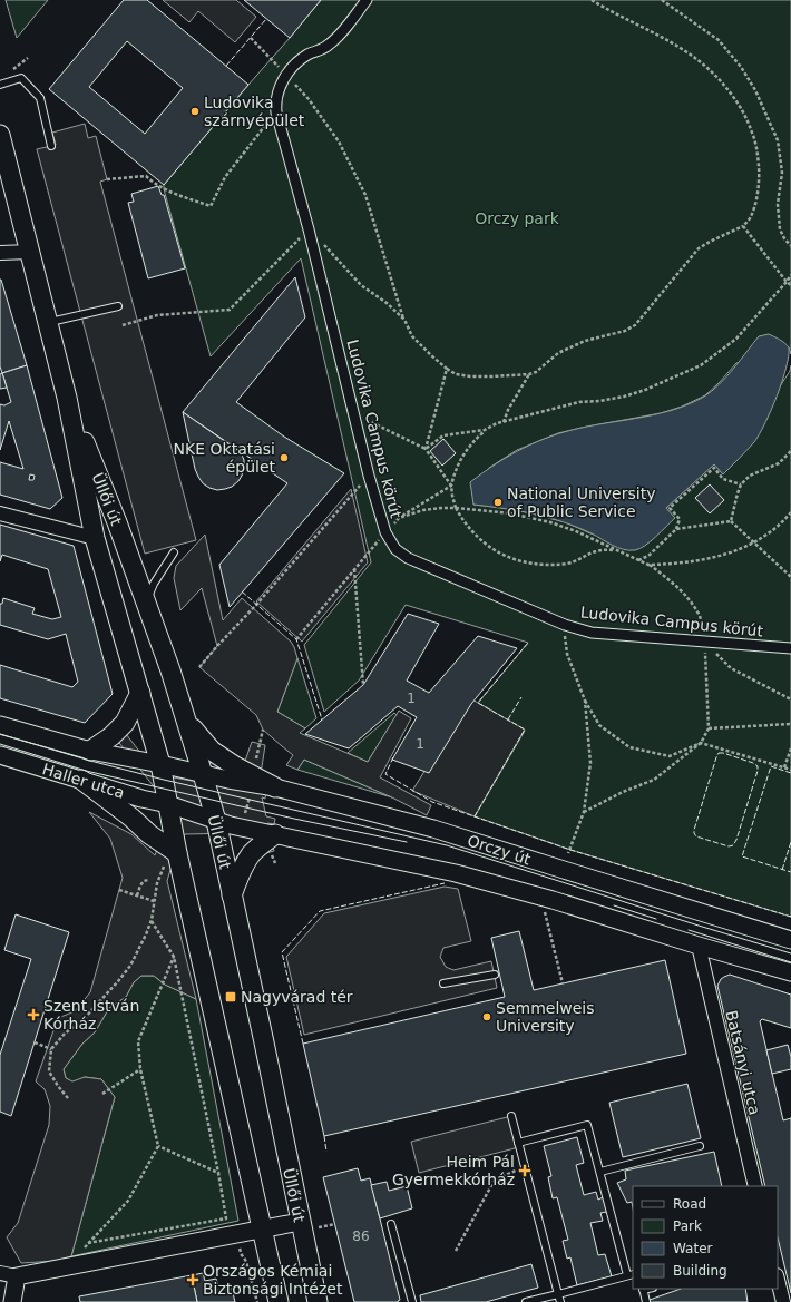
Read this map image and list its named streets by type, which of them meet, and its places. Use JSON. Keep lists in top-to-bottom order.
{
  "streets": {
    "main road": ["Üllői út"],
    "street": [
      "Ludovika Campus körút",
      "Haller utca",
      "Orczy út",
      "Batsányi utca"
    ]
  },
  "crossings": [
    ["Üllői út", "Haller utca"],
    ["Üllői út", "Orczy út"],
    ["Haller utca", "Orczy út"],
    ["Orczy út", "Batsányi utca"]
  ],
  "parks": ["Orczy park"],
  "places": {
    "other": [
      "Ludovika szárnyépület",
      "NKE Oktatási épület",
      "National University of Public Service",
      "Semmelweis University"
    ],
    "transit": ["Nagyvárad tér"],
    "health": ["Szent István Kórház", "Heim Pál Gyermekkórház", "Országos Kémiai Biztonsági Intézet"]
  },
  "house_numbers": ["1", "1", "86"],
  "legend": [
    "Road",
    "Park",
    "Water",
    "Building"
  ]
}
